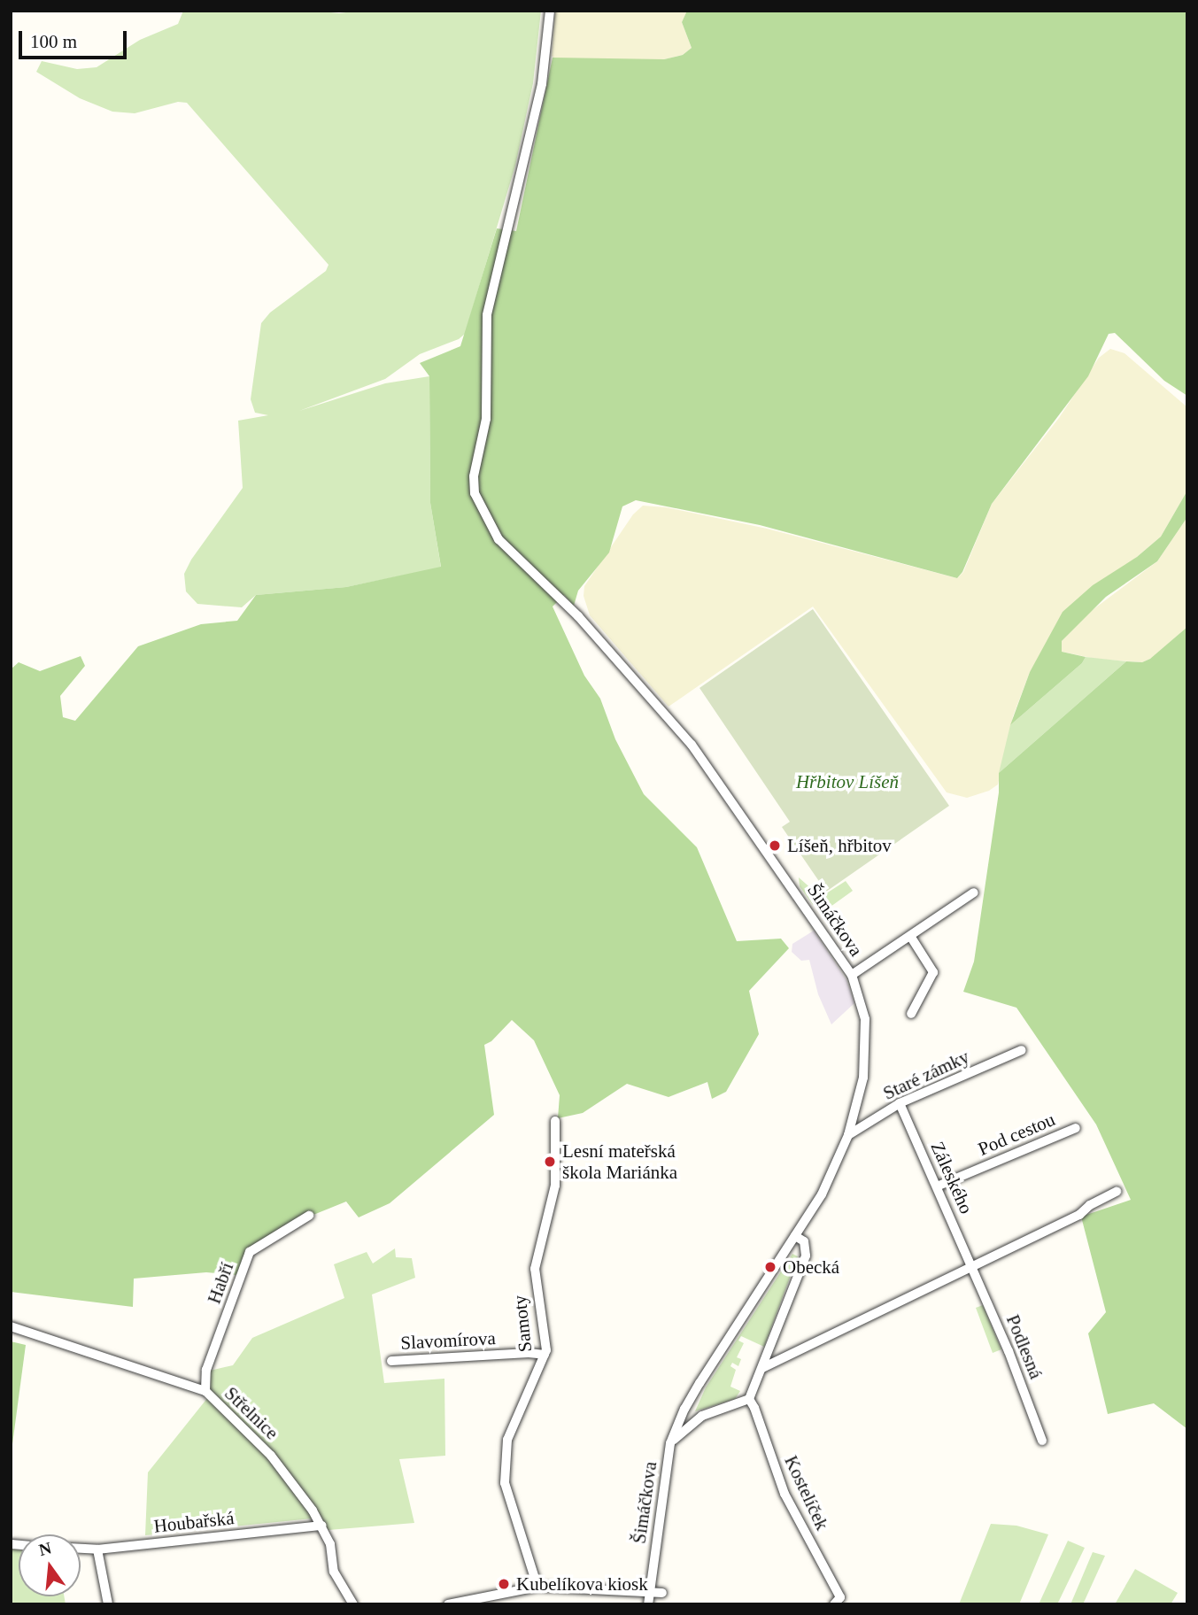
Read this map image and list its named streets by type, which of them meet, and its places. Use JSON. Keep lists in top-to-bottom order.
{
  "streets": {
    "street": [
      "Šimáčkova",
      "Staré zámky",
      "Pod cestou",
      "Záleského",
      "Habří",
      "Samoty",
      "Slavomírova",
      "Podlesná",
      "Střelnice",
      "Kostelíček",
      "Houbařská"
    ]
  },
  "crossings": [
    ["Šimáčkova", "Staré zámky"],
    ["Šimáčkova", "Kostelíček"],
    ["Staré zámky", "Záleského"],
    ["Pod cestou", "Záleského"],
    ["Záleského", "Podlesná"],
    ["Habří", "Střelnice"],
    ["Samoty", "Slavomírova"],
    ["Střelnice", "Houbařská"]
  ],
  "parks": ["Hřbitov Líšeň"],
  "places": [
    "Líšeň, hřbitov",
    "Lesní mateřská škola Mariánka",
    "Obecká",
    "Kubelíkova kiosk"
  ],
  "scale_bar": "100 m",
  "north": "top"
}
